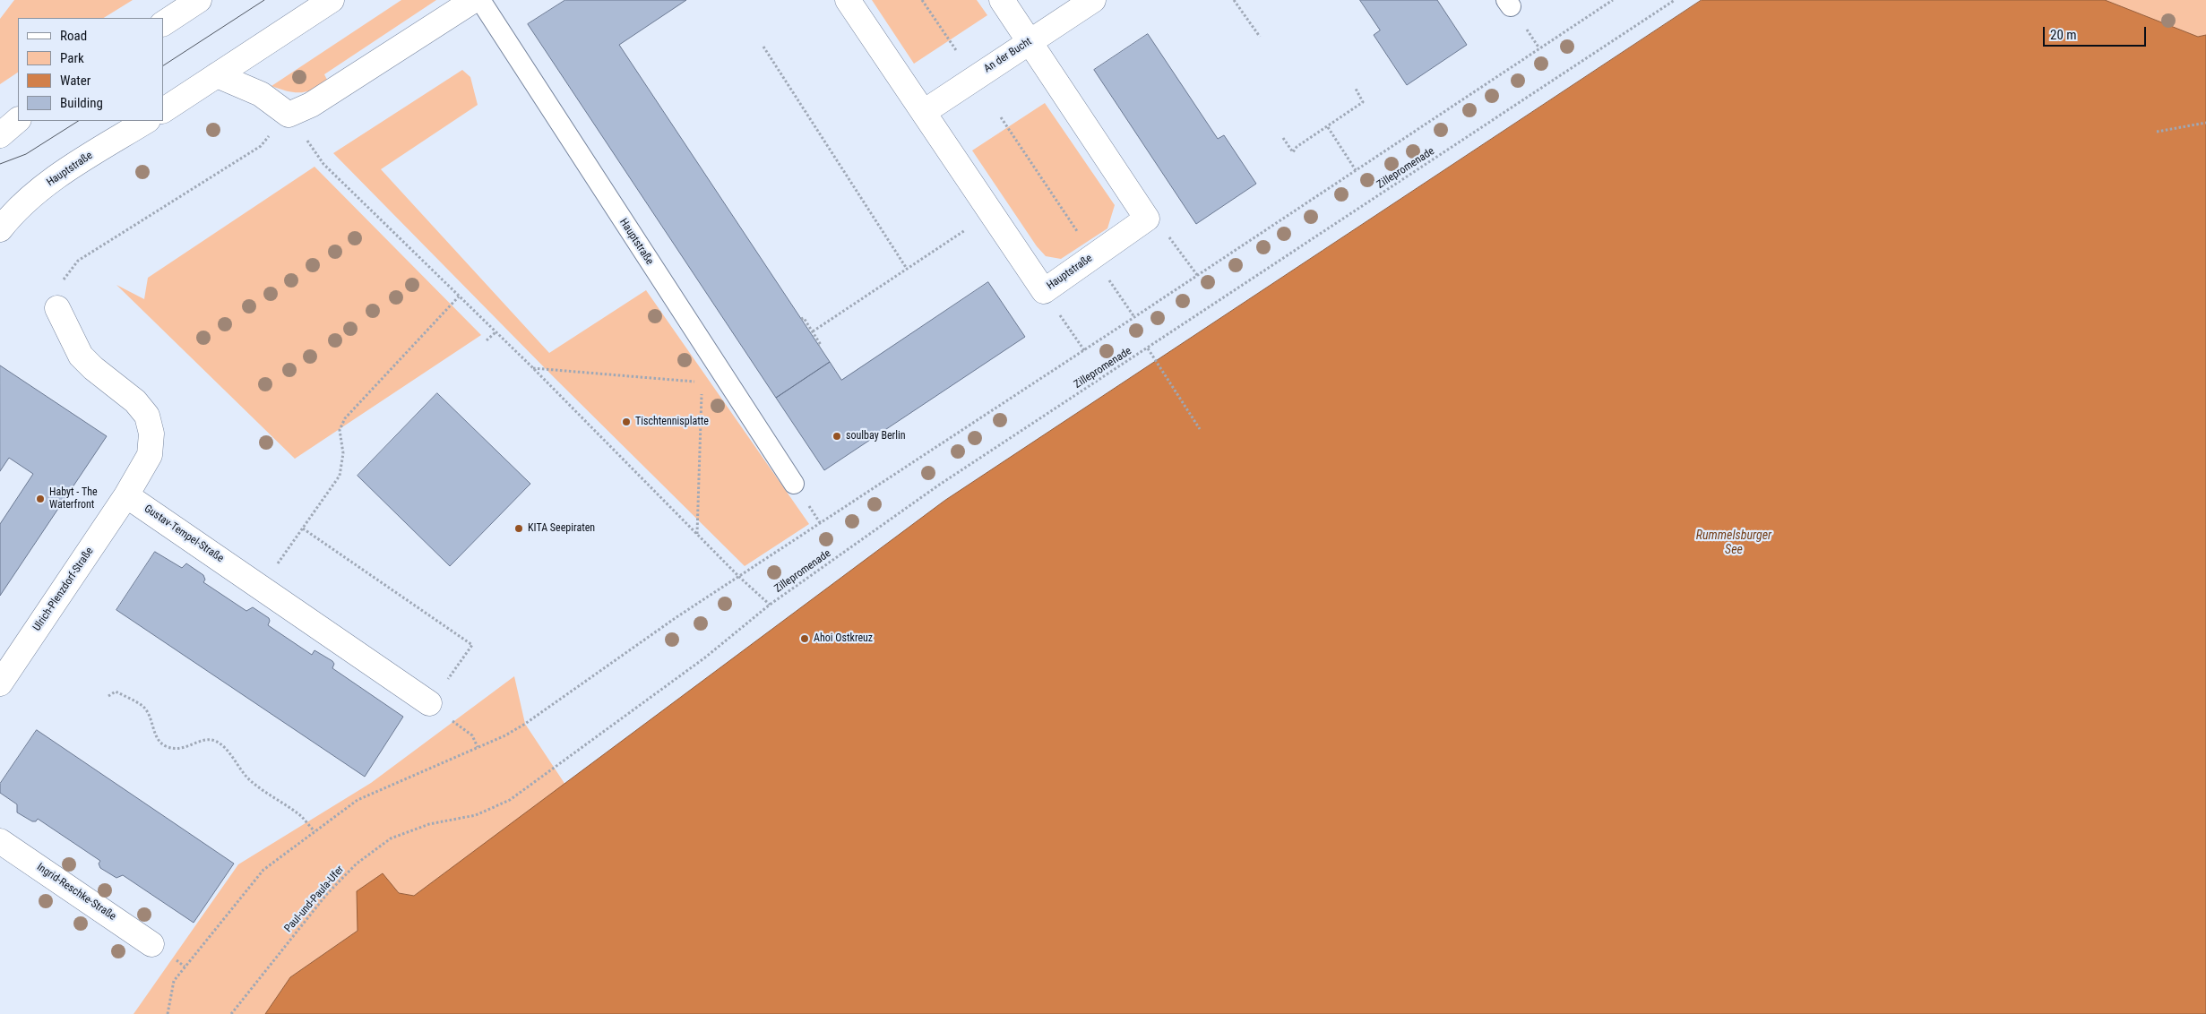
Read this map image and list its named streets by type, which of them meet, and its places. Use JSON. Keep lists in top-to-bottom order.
{
  "streets": {
    "street": [
      "An der Bucht",
      "Hauptstraße",
      "Gustav-Tempel-Straße",
      "Ulrich-Plenzdorf-Straße",
      "Ingrid-Reschke-Straße"
    ],
    "path": ["Zillepromenade", "Paul-und-Paula-Ufer"]
  },
  "crossings": [
    ["An der Bucht", "Hauptstraße"],
    ["Zillepromenade", "Paul-und-Paula-Ufer"],
    ["Gustav-Tempel-Straße", "Ulrich-Plenzdorf-Straße"]
  ],
  "water": ["Rummelsburger See"],
  "places": [
    "Tischtennisplatte",
    "soulbay Berlin",
    "Habyt - The Waterfront",
    "KITA Seepiraten",
    "Ahoi Ostkreuz"
  ],
  "legend": [
    "Road",
    "Park",
    "Water",
    "Building"
  ],
  "scale_bar": "20 m"
}
